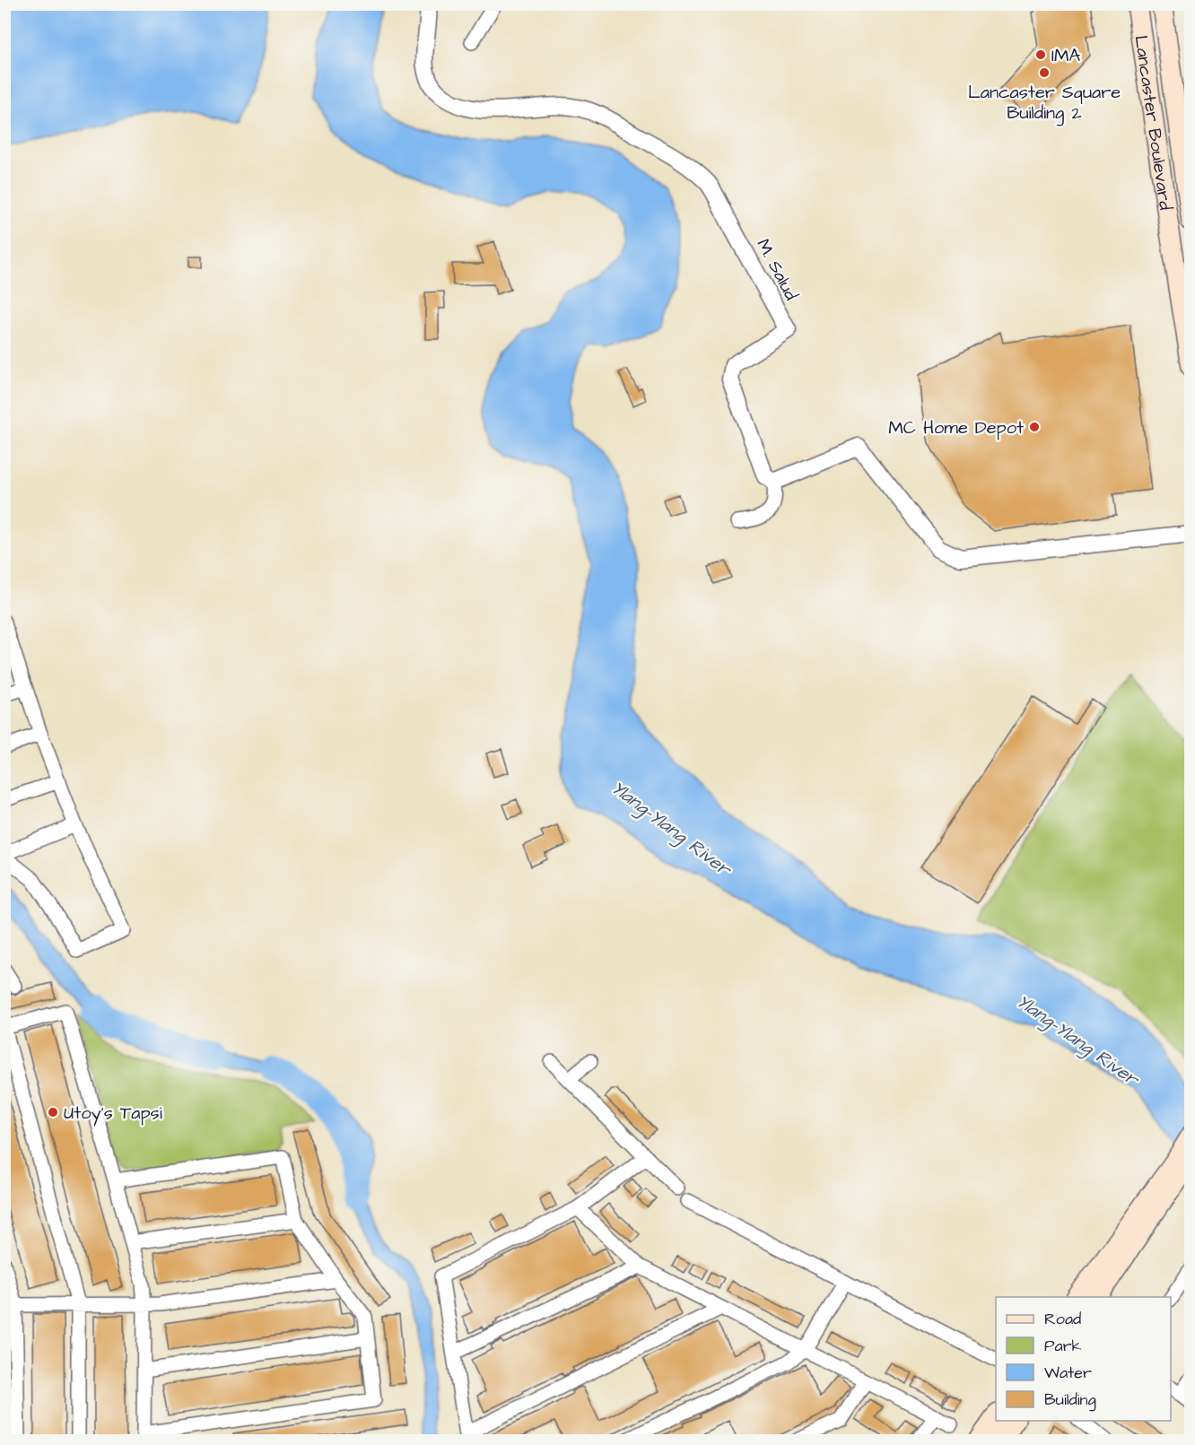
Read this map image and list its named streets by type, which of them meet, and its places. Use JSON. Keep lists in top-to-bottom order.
{
  "streets": {
    "main road": ["Lancaster Boulevard"],
    "street": ["M. Salud"]
  },
  "water": ["Ylang-Ylang River"],
  "places": [
    "IMA",
    "Lancaster Square Building 2",
    "MC Home Depot",
    "Utoy's Tapsi"
  ],
  "legend": [
    "Road",
    "Park",
    "Water",
    "Building"
  ]
}
